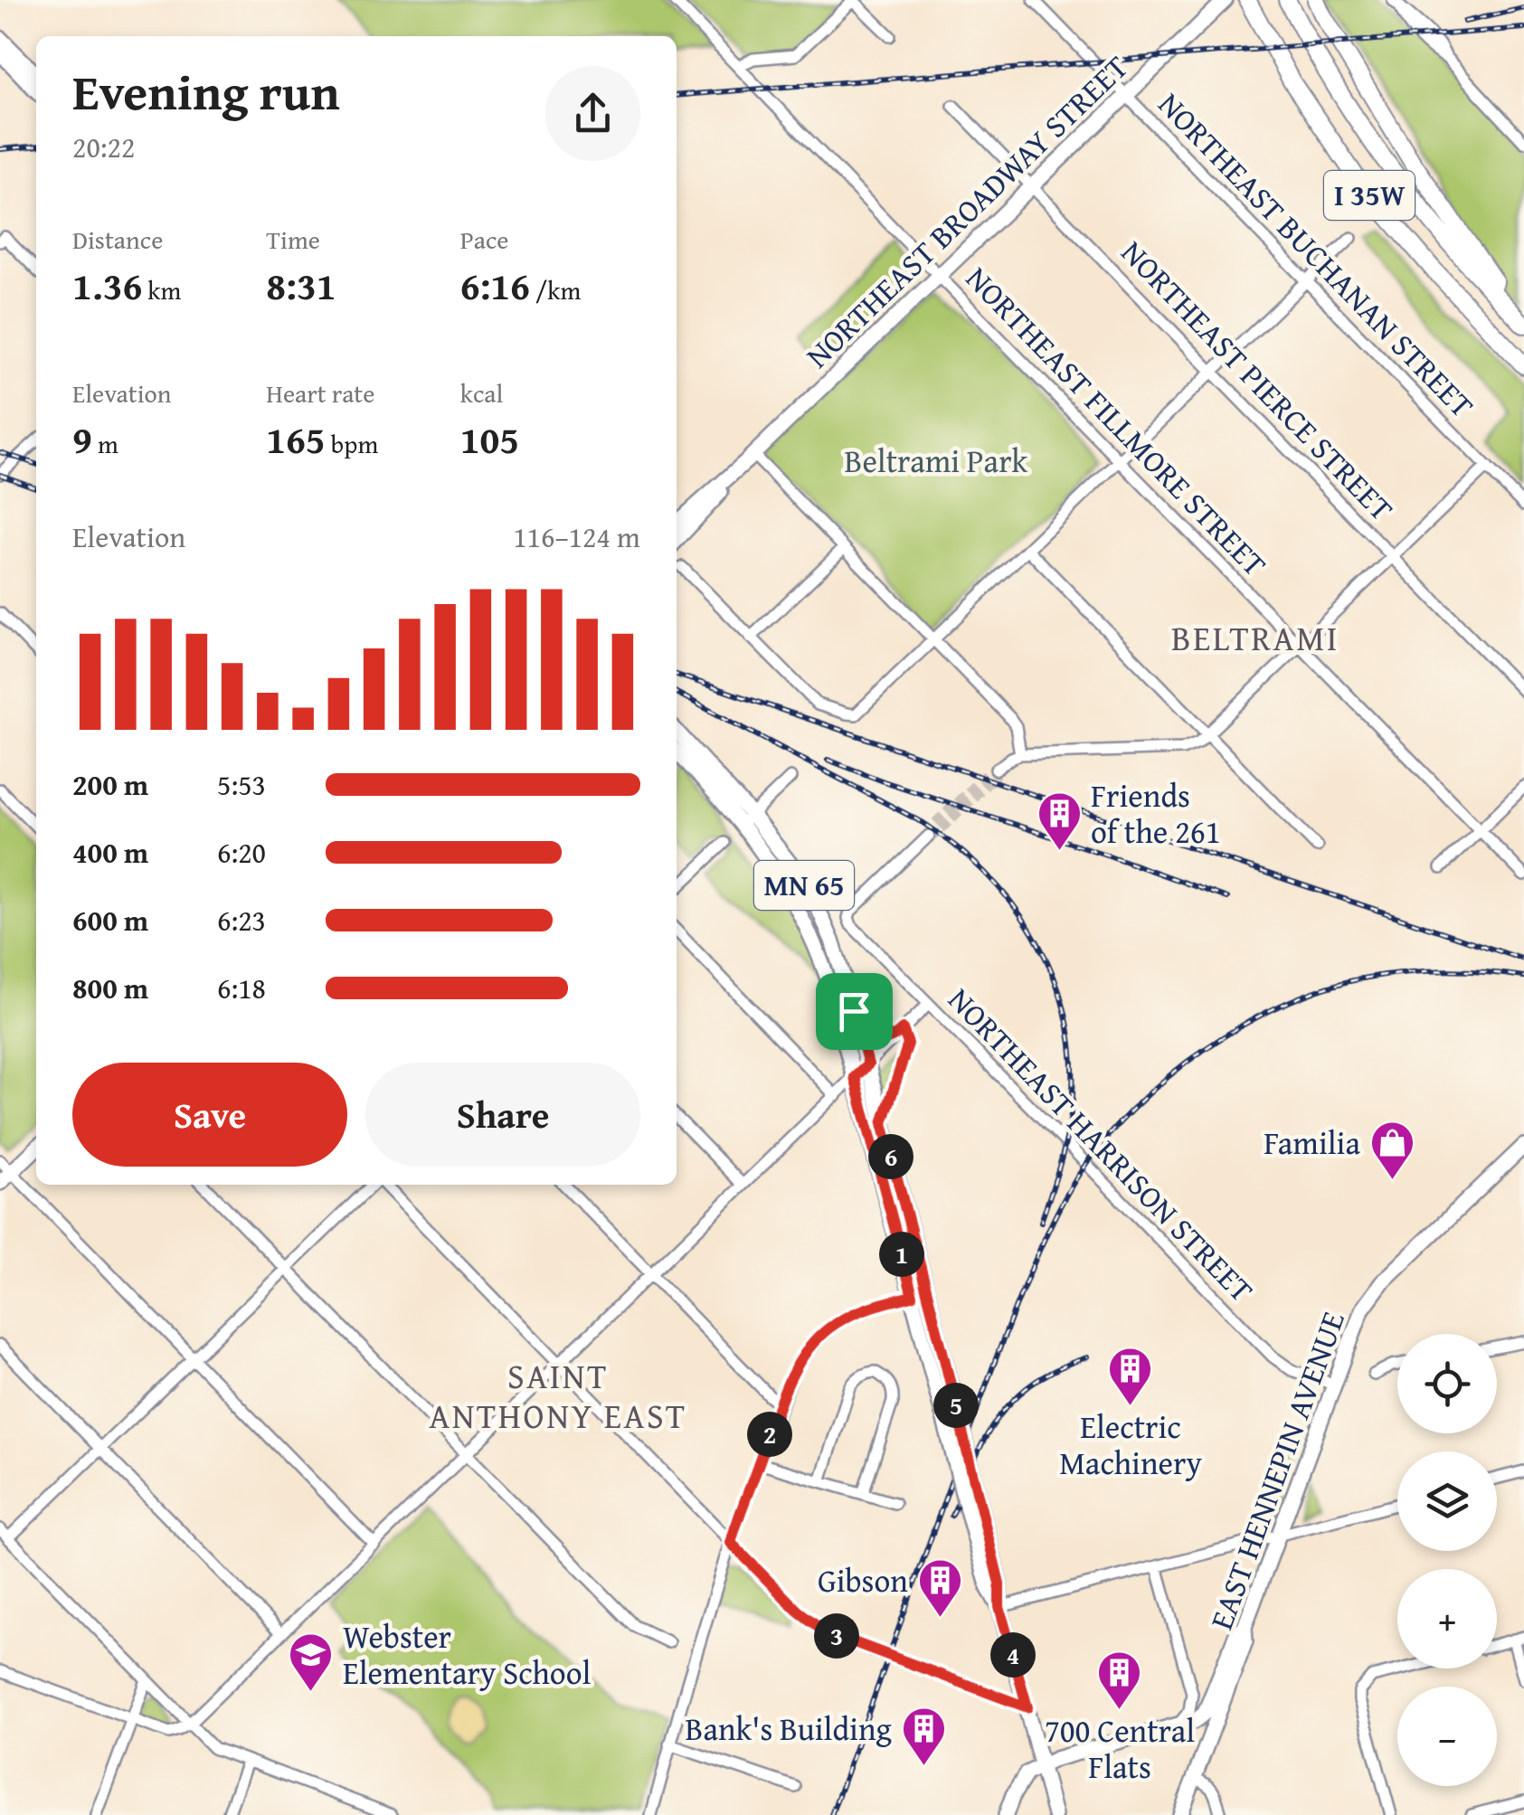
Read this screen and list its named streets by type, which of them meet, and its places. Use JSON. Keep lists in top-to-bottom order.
{
  "streets": {
    "highway": ["I 35W"],
    "main road": ["NORTHEAST BROADWAY STREET", "MN 65", "EAST HENNEPIN AVENUE"],
    "street": [
      "NORTHEAST BUCHANAN STREET",
      "NORTHEAST PIERCE STREET",
      "NORTHEAST FILLMORE STREET",
      "NORTHEAST HARRISON STREET"
    ]
  },
  "crossings": [
    ["NORTHEAST BROADWAY STREET", "NORTHEAST BUCHANAN STREET"],
    ["NORTHEAST BROADWAY STREET", "NORTHEAST PIERCE STREET"],
    ["NORTHEAST BROADWAY STREET", "NORTHEAST FILLMORE STREET"],
    ["NORTHEAST HARRISON STREET", "EAST HENNEPIN AVENUE"]
  ],
  "districts": ["BELTRAMI", "SAINT ANTHONY EAST"],
  "parks": ["Beltrami Park"],
  "places": {
    "building": [
      "Friends of the 261",
      "Electric Machinery",
      "Gibson",
      "700 Central Flats",
      "Bank's Building"
    ],
    "shop": ["Familia"],
    "school or university": ["Webster Elementary School"]
  },
  "page": {
    "heading": ["Evening run", "20:22"],
    "stats": [
      ["Distance", "1.36 km"],
      ["Time", "8:31"],
      ["Pace", "6:16 /km"],
      ["Elevation", "9 m"],
      ["Heart rate", "165 bpm"],
      ["kcal", "105"]
    ],
    "chart": ["Elevation", "116–124 m"],
    "list": [
      {
        "name": "200 m",
        "note": "5:53"
      },
      {
        "name": "400 m",
        "note": "6:20"
      },
      {
        "name": "600 m",
        "note": "6:23"
      },
      {
        "name": "800 m",
        "note": "6:18"
      }
    ],
    "buttons": ["Save", "Share"],
    "pins": [
      "6",
      "1",
      "5",
      "2",
      "3",
      "4"
    ],
    "map_buttons": ["+", "−"]
  }
}
